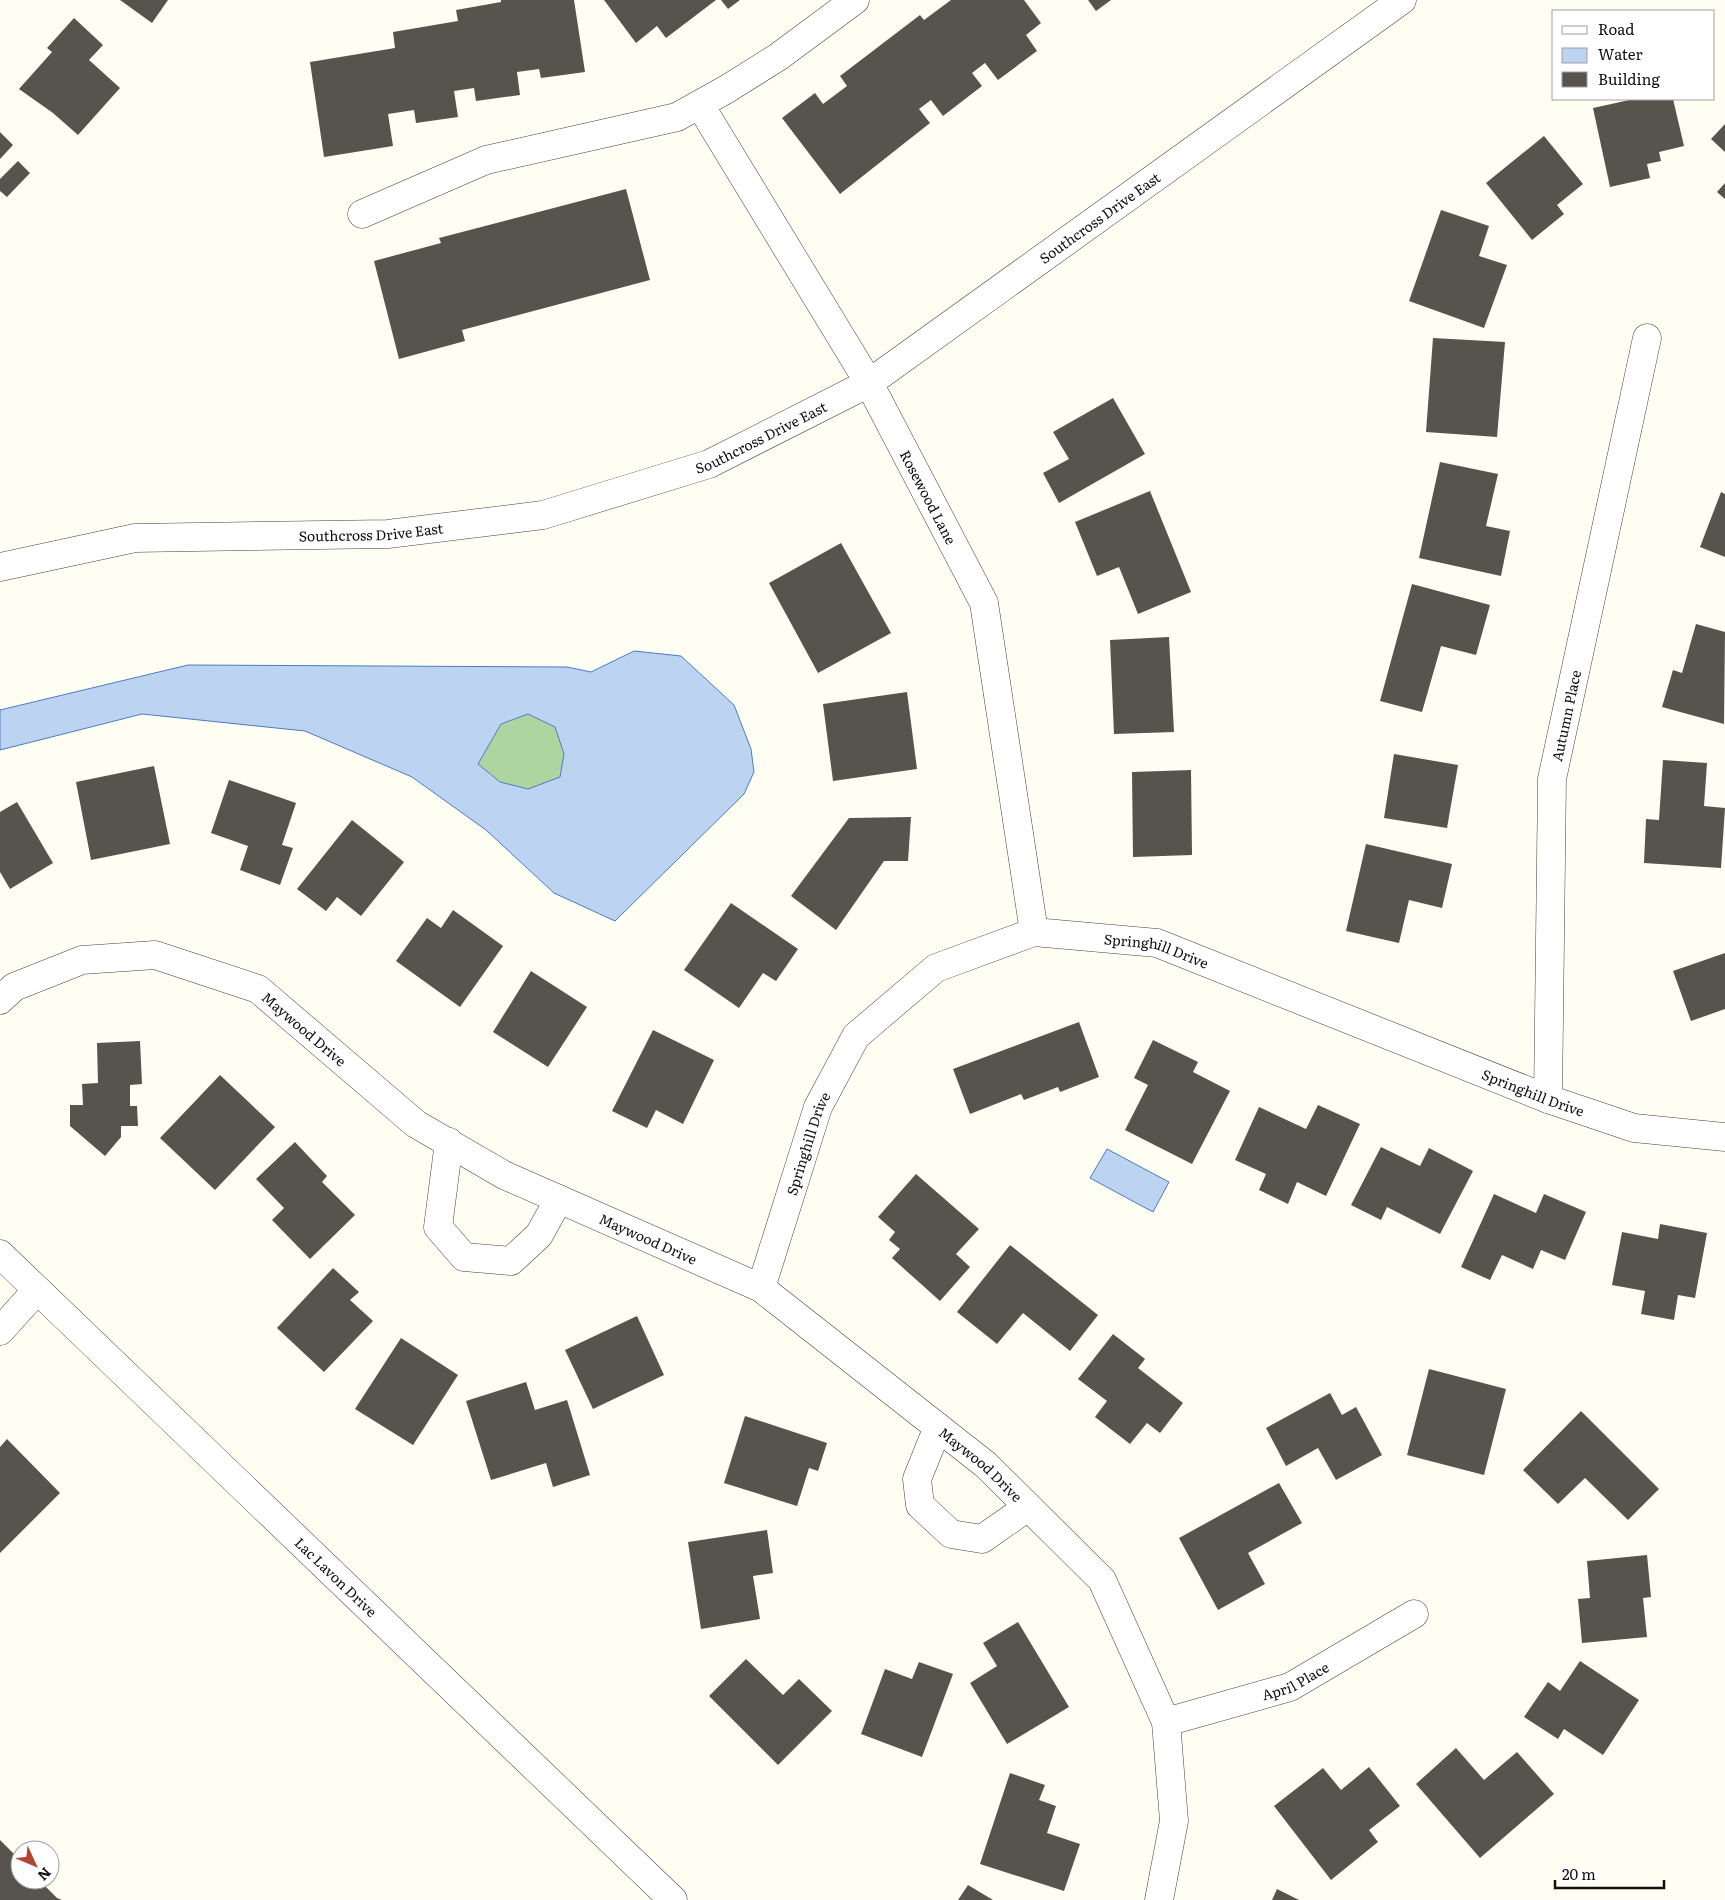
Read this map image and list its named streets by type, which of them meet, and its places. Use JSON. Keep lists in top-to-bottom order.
{
  "streets": {
    "street": [
      "Southcross Drive East",
      "Rosewood Lane",
      "Autumn Place",
      "Springhill Drive",
      "Maywood Drive",
      "Lac Lavon Drive",
      "April Place"
    ]
  },
  "crossings": [
    ["Southcross Drive East", "Rosewood Lane"],
    ["Rosewood Lane", "Springhill Drive"],
    ["Autumn Place", "Springhill Drive"],
    ["Springhill Drive", "Maywood Drive"],
    ["Maywood Drive", "April Place"]
  ],
  "legend": ["Road", "Water", "Building"],
  "scale_bar": "20 m",
  "north": "bottom right"
}
